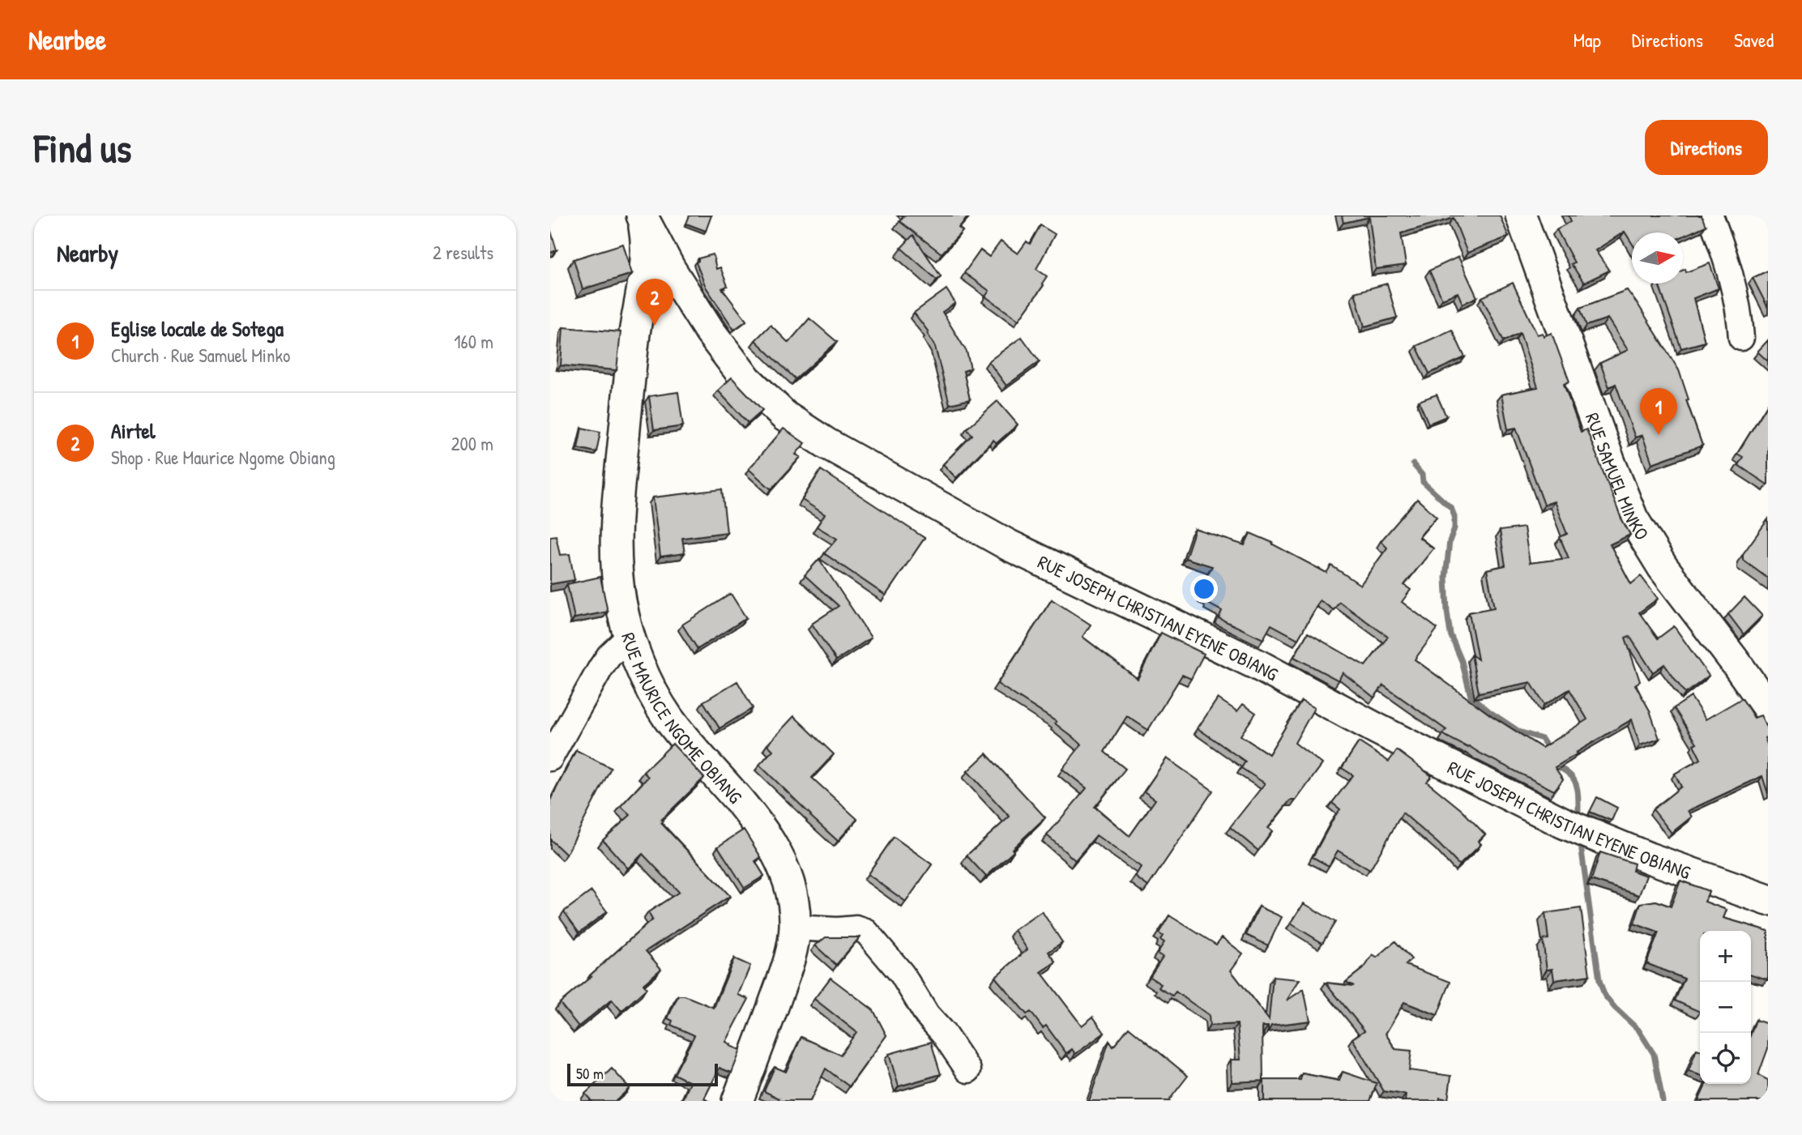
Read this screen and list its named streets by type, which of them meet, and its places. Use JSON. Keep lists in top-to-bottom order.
{
  "streets": {
    "street": ["RUE SAMUEL MINKO", "RUE JOSEPH CHRISTIAN EYENE OBIANG", "RUE MAURICE NGOME OBIANG"]
  },
  "crossings": [
    ["RUE JOSEPH CHRISTIAN EYENE OBIANG", "RUE MAURICE NGOME OBIANG"]
  ],
  "scale_bar": "50 m",
  "north": "right",
  "page": {
    "header": "Nearbee",
    "nav": ["Map", "Directions", "Saved"],
    "buttons": "Directions",
    "title": "Find us",
    "heading": ["Nearby", "2 results"],
    "pins": ["2", "1"],
    "list": [
      {
        "mark": "1",
        "name": "Eglise locale de Sotega",
        "note": "Church · Rue Samuel Minko",
        "value": "160 m"
      },
      {
        "mark": "2",
        "name": "Airtel",
        "note": "Shop · Rue Maurice Ngome Obiang",
        "value": "200 m"
      }
    ],
    "map_buttons": ["+", "−"],
    "scale": "50 m"
  }
}
